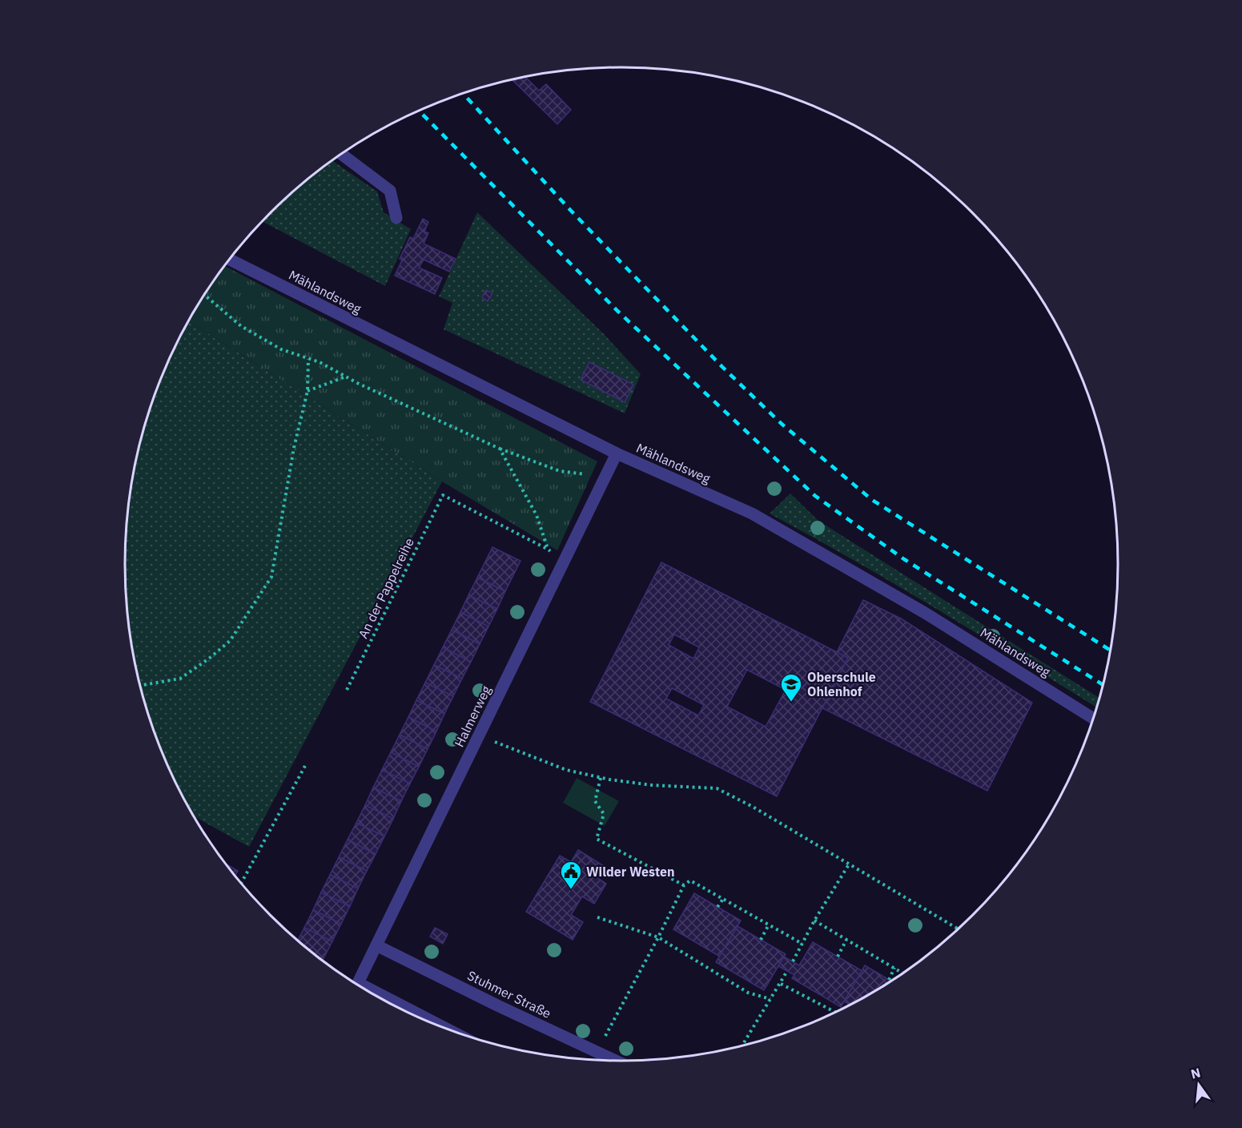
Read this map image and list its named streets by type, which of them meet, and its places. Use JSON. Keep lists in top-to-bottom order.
{
  "streets": {
    "street": ["Mählandsweg", "Halmerweg", "Stuhmer Straße"],
    "path": ["An der Pappelreihe"]
  },
  "crossings": [
    ["Mählandsweg", "Halmerweg"],
    ["Halmerweg", "Stuhmer Straße"]
  ],
  "places": {
    "school or university": ["Oberschule Ohlenhof"],
    "public building": ["Wilder Westen"]
  },
  "north": "top"
}
